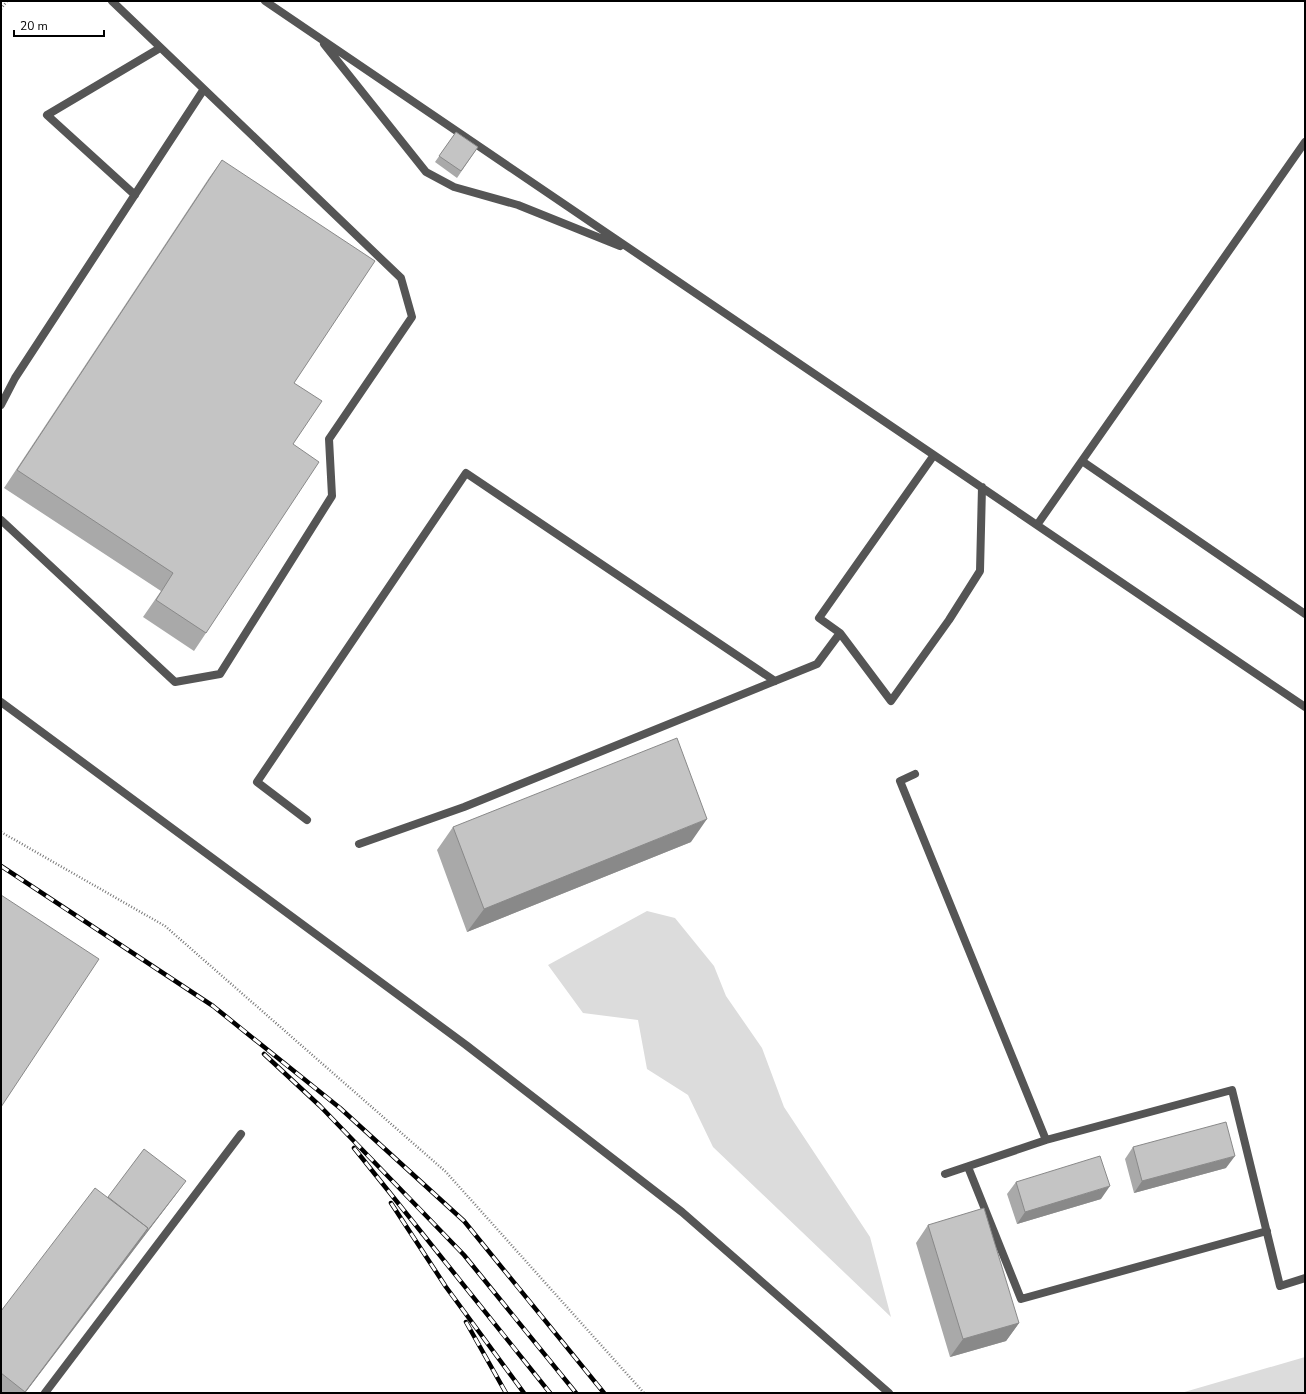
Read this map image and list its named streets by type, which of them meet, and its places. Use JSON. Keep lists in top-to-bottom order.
{
  "scale_bar": "20 m"
}
